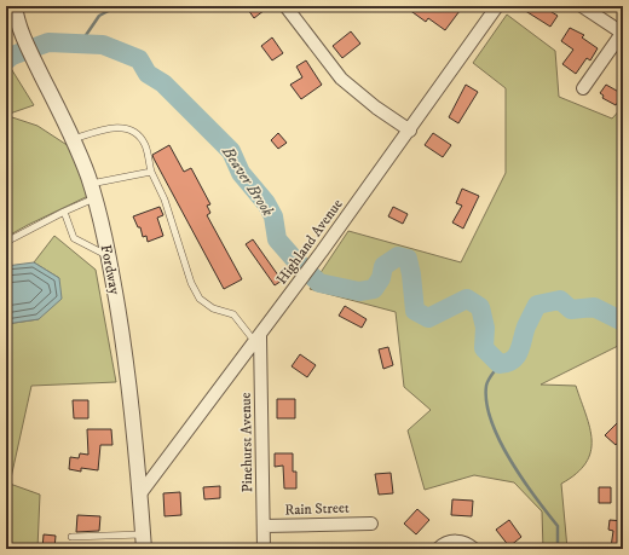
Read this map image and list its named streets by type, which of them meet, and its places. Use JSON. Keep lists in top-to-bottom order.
{
  "streets": {
    "street": [
      "Highland Avenue",
      "Fordway",
      "Pinehurst Avenue",
      "Rain Street"
    ]
  },
  "crossings": [
    ["Highland Avenue", "Fordway"],
    ["Highland Avenue", "Pinehurst Avenue"],
    ["Pinehurst Avenue", "Rain Street"]
  ],
  "water": ["Beaver Brook"]
}
